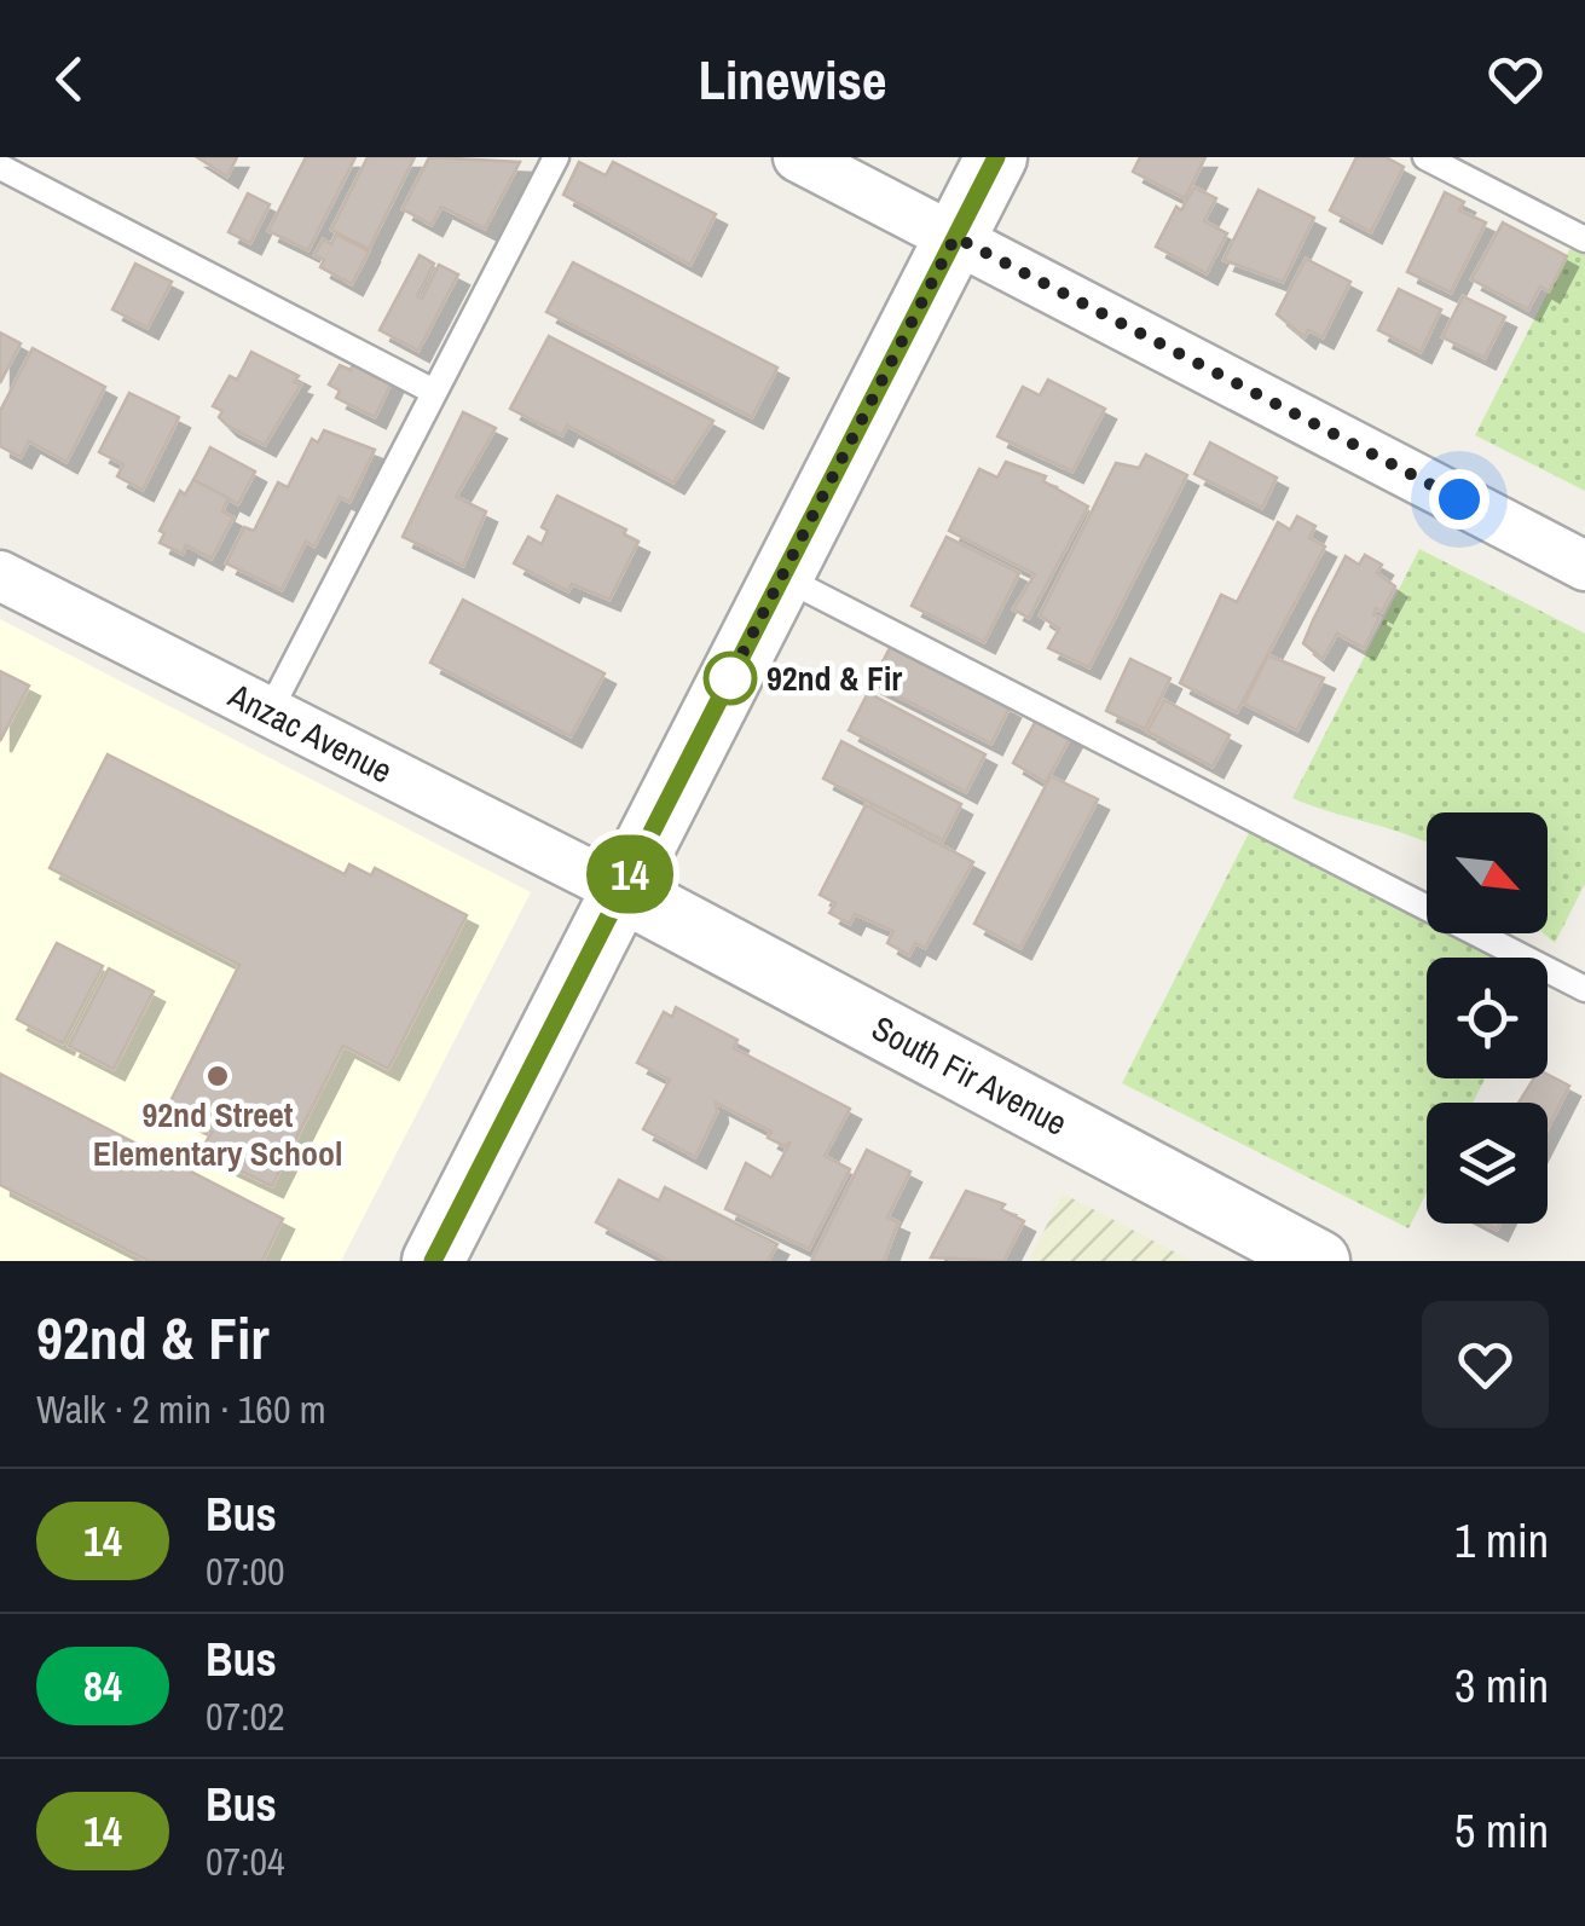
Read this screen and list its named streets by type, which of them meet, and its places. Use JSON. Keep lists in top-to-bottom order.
{
  "streets": {
    "street": ["Anzac Avenue", "South Fir Avenue"]
  },
  "crossings": [
    ["Anzac Avenue", "South Fir Avenue"]
  ],
  "places": ["92nd & Fir", "92nd Street Elementary School"],
  "lines": ["bus line 14"],
  "north": "bottom right",
  "page": {
    "header": "Linewise",
    "on_map": "14",
    "heading": ["92nd & Fir", "Walk · 2 min · 160 m"],
    "list": [
      {
        "mark": "14",
        "name": "Bus",
        "note": "07:00",
        "value": "1 min"
      },
      {
        "mark": "84",
        "name": "Bus",
        "note": "07:02",
        "value": "3 min"
      },
      {
        "mark": "14",
        "name": "Bus",
        "note": "07:04",
        "value": "5 min"
      }
    ]
  }
}
